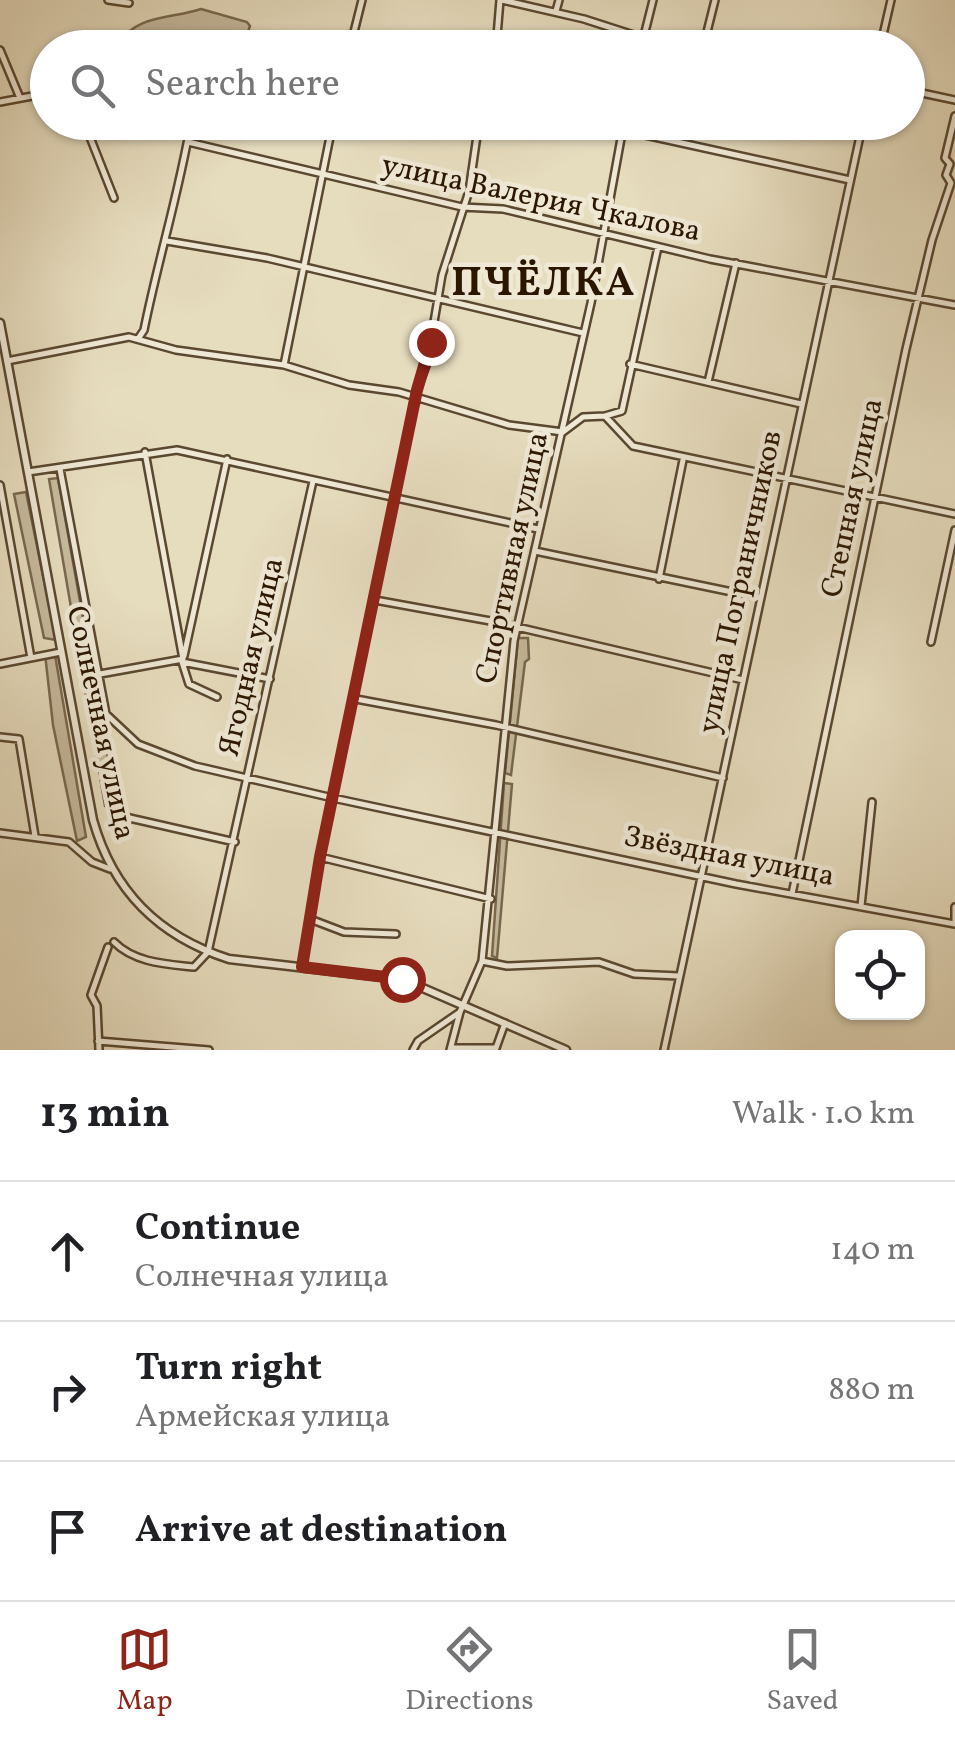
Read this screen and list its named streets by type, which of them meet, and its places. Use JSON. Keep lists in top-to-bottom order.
{
  "streets": {
    "street": [
      "улица Валерия Чкалова",
      "Степная улица",
      "Спортивная улица",
      "улица Пограничников",
      "Ягодная улица",
      "Солнечная улица",
      "Звёздная улица"
    ]
  },
  "crossings": [
    ["улица Валерия Чкалова", "Степная улица"],
    ["улица Валерия Чкалова", "Спортивная улица"],
    ["улица Валерия Чкалова", "улица Пограничников"],
    ["Степная улица", "Звёздная улица"],
    ["Спортивная улица", "Солнечная улица"],
    ["Спортивная улица", "Звёздная улица"],
    ["улица Пограничников", "Звёздная улица"],
    ["Ягодная улица", "Солнечная улица"],
    ["Ягодная улица", "Звёздная улица"]
  ],
  "districts": ["ПЧЁЛКА"],
  "page": {
    "search": "Search here",
    "heading": ["13 min", "Walk · 1.0 km"],
    "list": [
      ["Continue", "Солнечная улица", "140 m"],
      ["Turn right", "Армейская улица", "880 m"],
      "Arrive at destination"
    ],
    "nav": ["Map", "Directions", "Saved"]
  }
}
